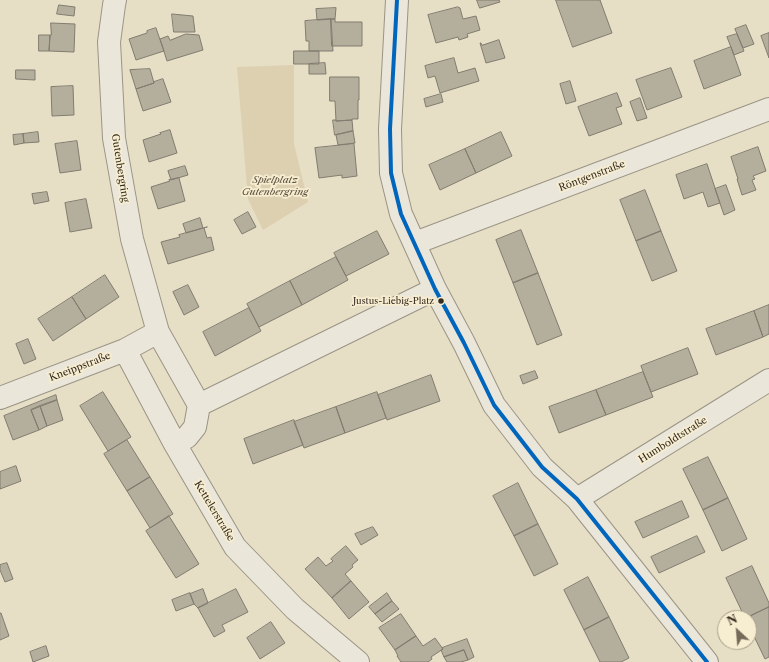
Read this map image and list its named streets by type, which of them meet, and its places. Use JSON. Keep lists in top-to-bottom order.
{
  "streets": {
    "street": [
      "Gutenbergring",
      "Röntgenstraße",
      "Kneippstraße",
      "Humboldtstraße",
      "Kettelerstraße"
    ]
  },
  "crossings": [
    ["Gutenbergring", "Kneippstraße"],
    ["Kneippstraße", "Kettelerstraße"]
  ],
  "parks": ["Spielplatz Gutenbergring"],
  "places": ["Justus-Liebig-Platz"],
  "north": "top left"
}
